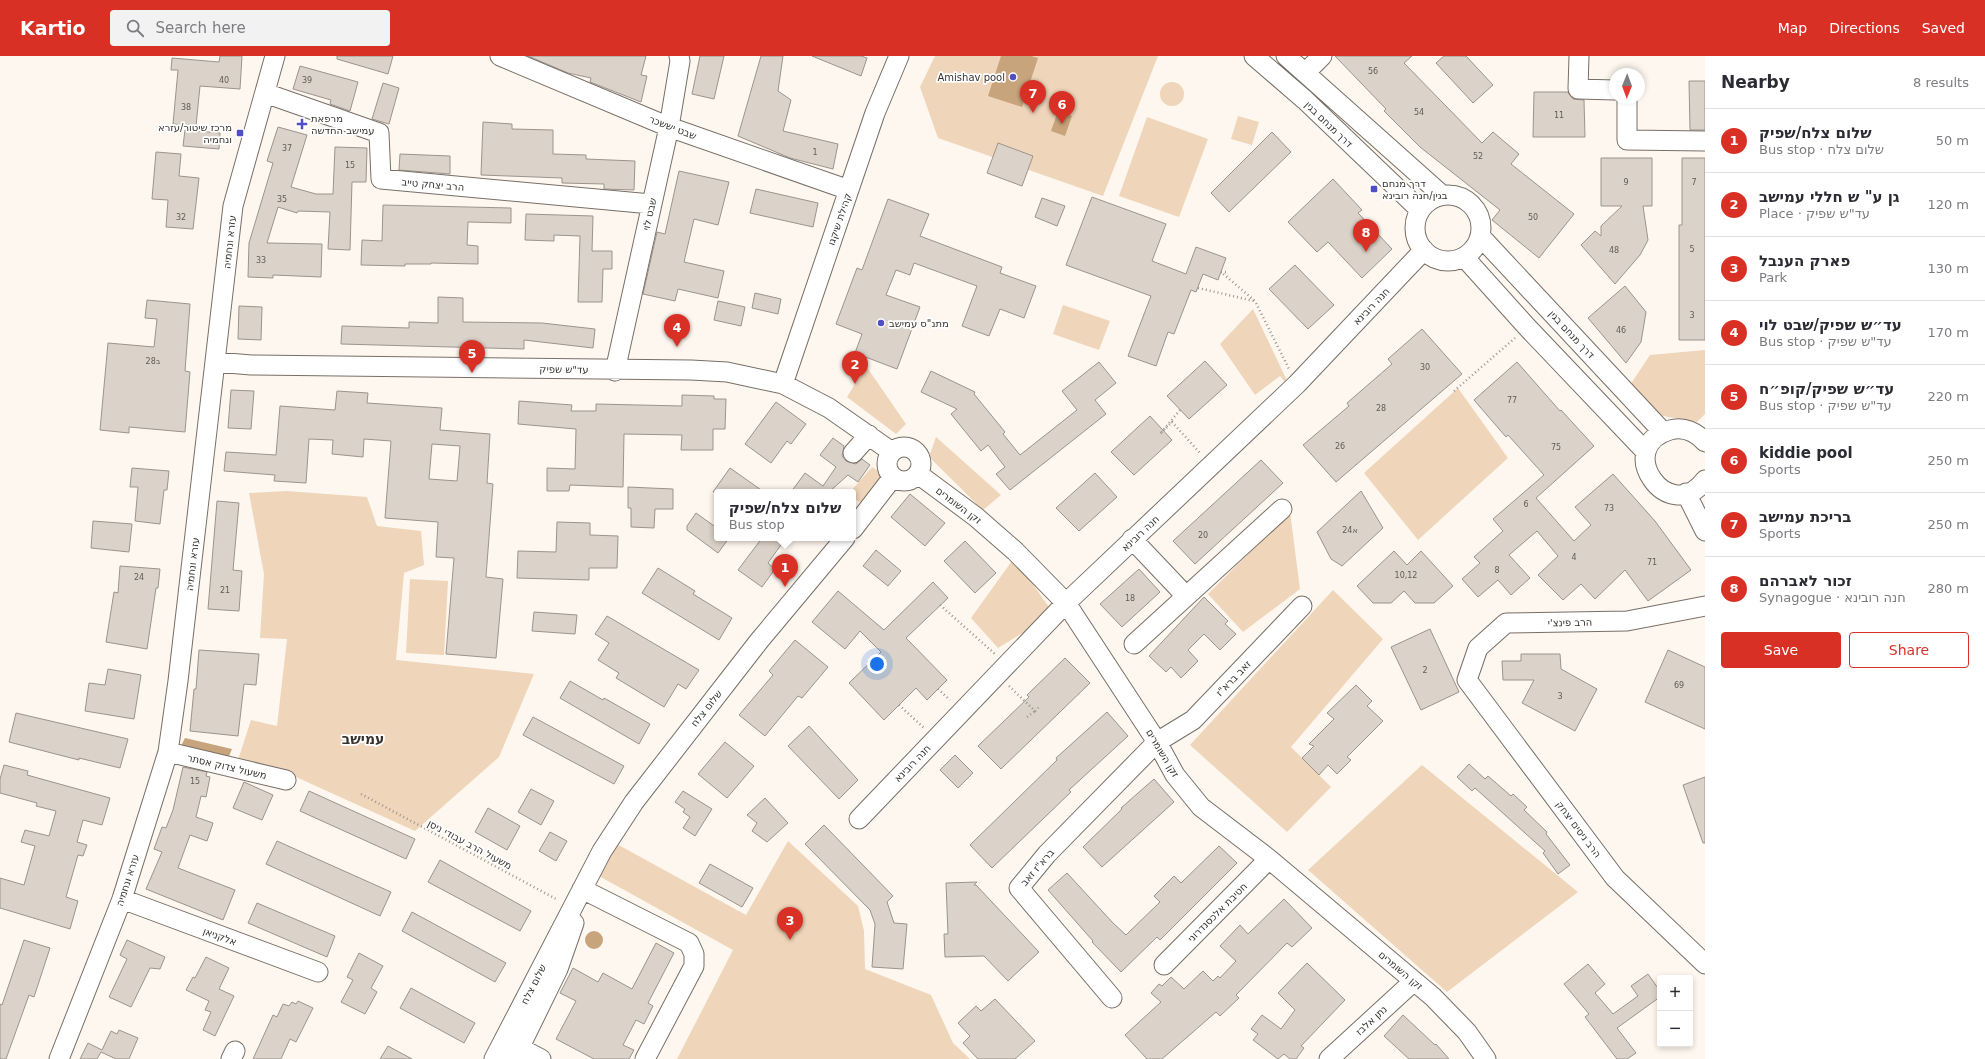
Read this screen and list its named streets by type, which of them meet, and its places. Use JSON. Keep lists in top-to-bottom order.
{
  "streets": {
    "street": [
      "דרך מנחם בגין",
      "שבט יששכר",
      "הרב יצחק טייב",
      "שבט לוי",
      "קהילת שיקגו",
      "עזרא ונחמיה",
      "חנה רובינא",
      "עד\"ש שפיק",
      "זקן השומרים",
      "הרב פינצ'י",
      "זאב ברא\"ז",
      "שלום צלח",
      "משעול צדוק אסתר",
      "הרב ניסים יצחק",
      "ברא\"ז זאב",
      "חטיבת אלכסנדרוני",
      "אלקניאן",
      "נתן אלבז"
    ],
    "path": ["משעול הרב עבודי ניסן"]
  },
  "crossings": [
    ["דרך מנחם בגין", "חנה רובינא"],
    ["שבט יששכר", "שבט לוי"],
    ["שבט יששכר", "קהילת שיקגו"],
    ["הרב יצחק טייב", "שבט לוי"],
    ["הרב יצחק טייב", "עזרא ונחמיה"],
    ["שבט לוי", "עד\"ש שפיק"],
    ["קהילת שיקגו", "עד\"ש שפיק"],
    ["עזרא ונחמיה", "עד\"ש שפיק"],
    ["עזרא ונחמיה", "משעול צדוק אסתר"],
    ["עזרא ונחמיה", "אלקניאן"],
    ["חנה רובינא", "זקן השומרים"],
    ["עד\"ש שפיק", "זקן השומרים"],
    ["זקן השומרים", "זאב ברא\"ז"],
    ["זקן השומרים", "ברא\"ז זאב"],
    ["זקן השומרים", "חטיבת אלכסנדרוני"],
    ["זקן השומרים", "נתן אלבז"],
    ["הרב פינצ'י", "הרב ניסים יצחק"],
    ["זאב ברא\"ז", "ברא\"ז זאב"],
    ["שלום צלח", "משעול הרב עבודי ניסן"]
  ],
  "districts": ["עמישב"],
  "places": {
    "other": ["Amishav pool", "מתנ\"ס עמישב"],
    "health": ["מרפאת עמישב החדשה"],
    "transit": ["מרכז שיטור/עזרא ונחמיה", "דרך מנחם בגין/חנה רובינא"]
  },
  "house_numbers": [
    "56",
    "40",
    "39",
    "38",
    "54",
    "11",
    "37",
    "1",
    "52",
    "15",
    "9",
    "7",
    "35",
    "32",
    "50",
    "5",
    "48",
    "33",
    "3",
    "46",
    "28ב",
    "30",
    "77",
    "28",
    "26",
    "75",
    "6",
    "73",
    "24א",
    "20",
    "4",
    "71",
    "8",
    "10,12",
    "24",
    "21",
    "18",
    "2",
    "69",
    "3",
    "15"
  ],
  "north": "bottom",
  "page": {
    "header": "Kartio",
    "search": "Search here",
    "nav": ["Map", "Directions", "Saved"],
    "heading": ["Nearby", "8 results"],
    "pins": [
      "7",
      "6",
      "8",
      "4",
      "5",
      "2",
      "1",
      "3"
    ],
    "list": [
      {
        "mark": "1",
        "name": "שלום צלח/שפיק",
        "note": "Bus stop · שלום צלח",
        "value": "50 m"
      },
      {
        "mark": "2",
        "name": "גן ע\" ש חללי עמישב",
        "note": "Place · עד\"ש שפיק",
        "value": "120 m"
      },
      {
        "mark": "3",
        "name": "פארק הענבל",
        "note": "Park",
        "value": "130 m"
      },
      {
        "mark": "4",
        "name": "עד״ש שפיק/שבט לוי",
        "note": "Bus stop · עד\"ש שפיק",
        "value": "170 m"
      },
      {
        "mark": "5",
        "name": "עד״ש שפיק/קופ״ח",
        "note": "Bus stop · עד\"ש שפיק",
        "value": "220 m"
      },
      {
        "mark": "6",
        "name": "kiddie pool",
        "note": "Sports",
        "value": "250 m"
      },
      {
        "mark": "7",
        "name": "בריכת עמישב",
        "note": "Sports",
        "value": "250 m"
      },
      {
        "mark": "8",
        "name": "זכור לאברהם",
        "note": "Synagogue · חנה רובינא",
        "value": "280 m"
      }
    ],
    "popup": ["שלום צלח/שפיק", "Bus stop"],
    "buttons": ["Save", "Share"],
    "map_buttons": ["+", "−"]
  }
}
